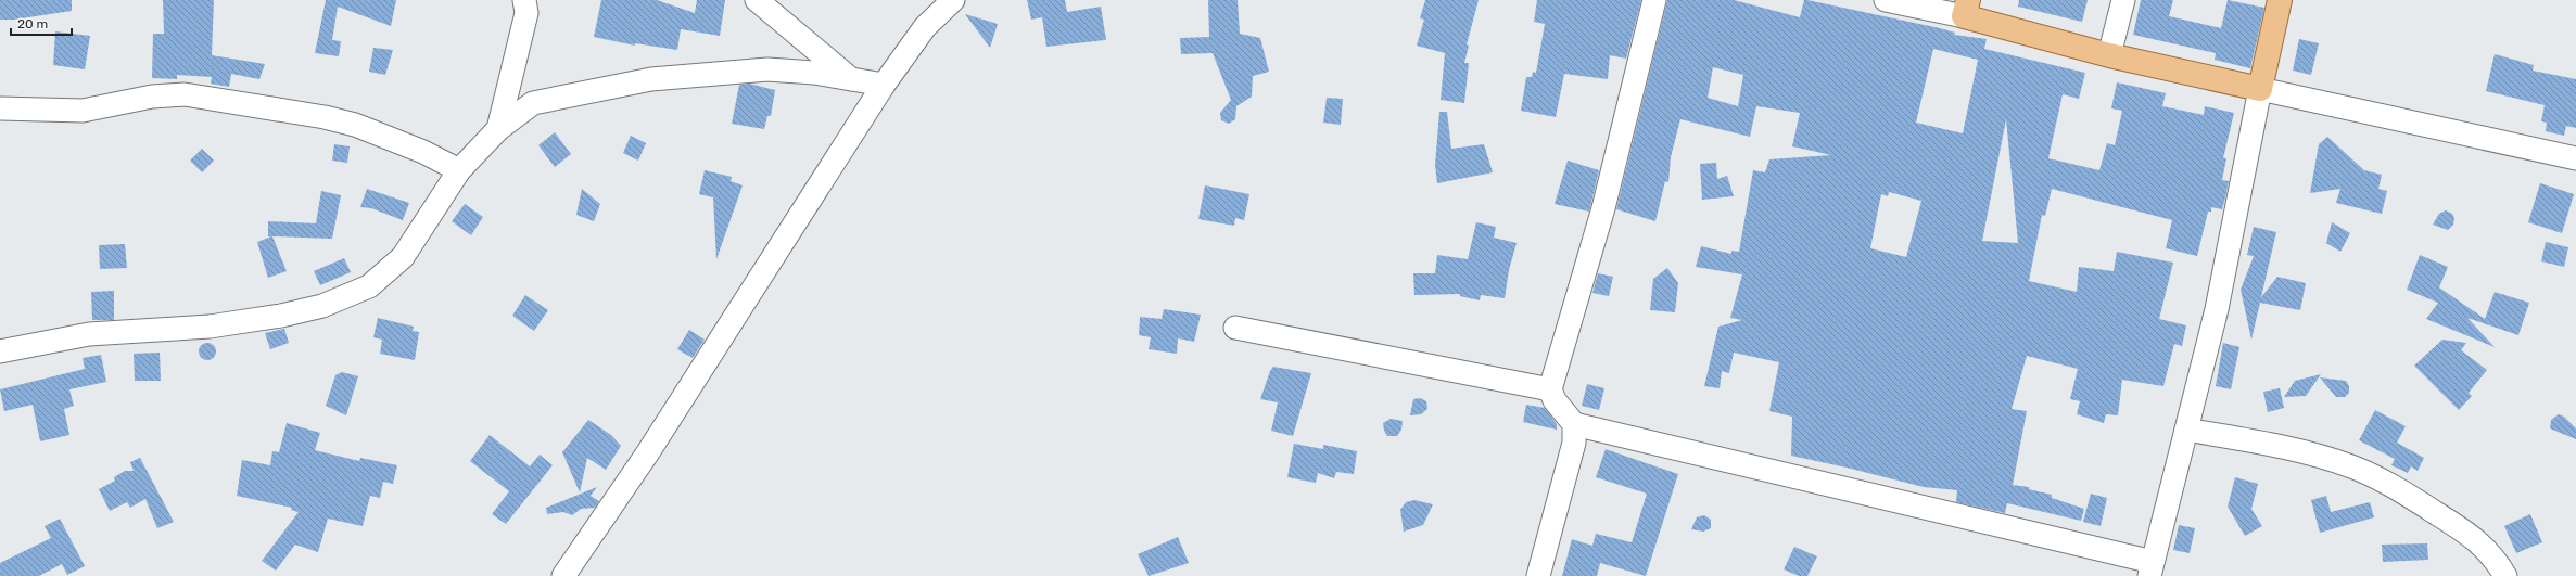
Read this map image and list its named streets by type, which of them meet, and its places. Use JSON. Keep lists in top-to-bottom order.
{
  "scale_bar": "20 m"
}
